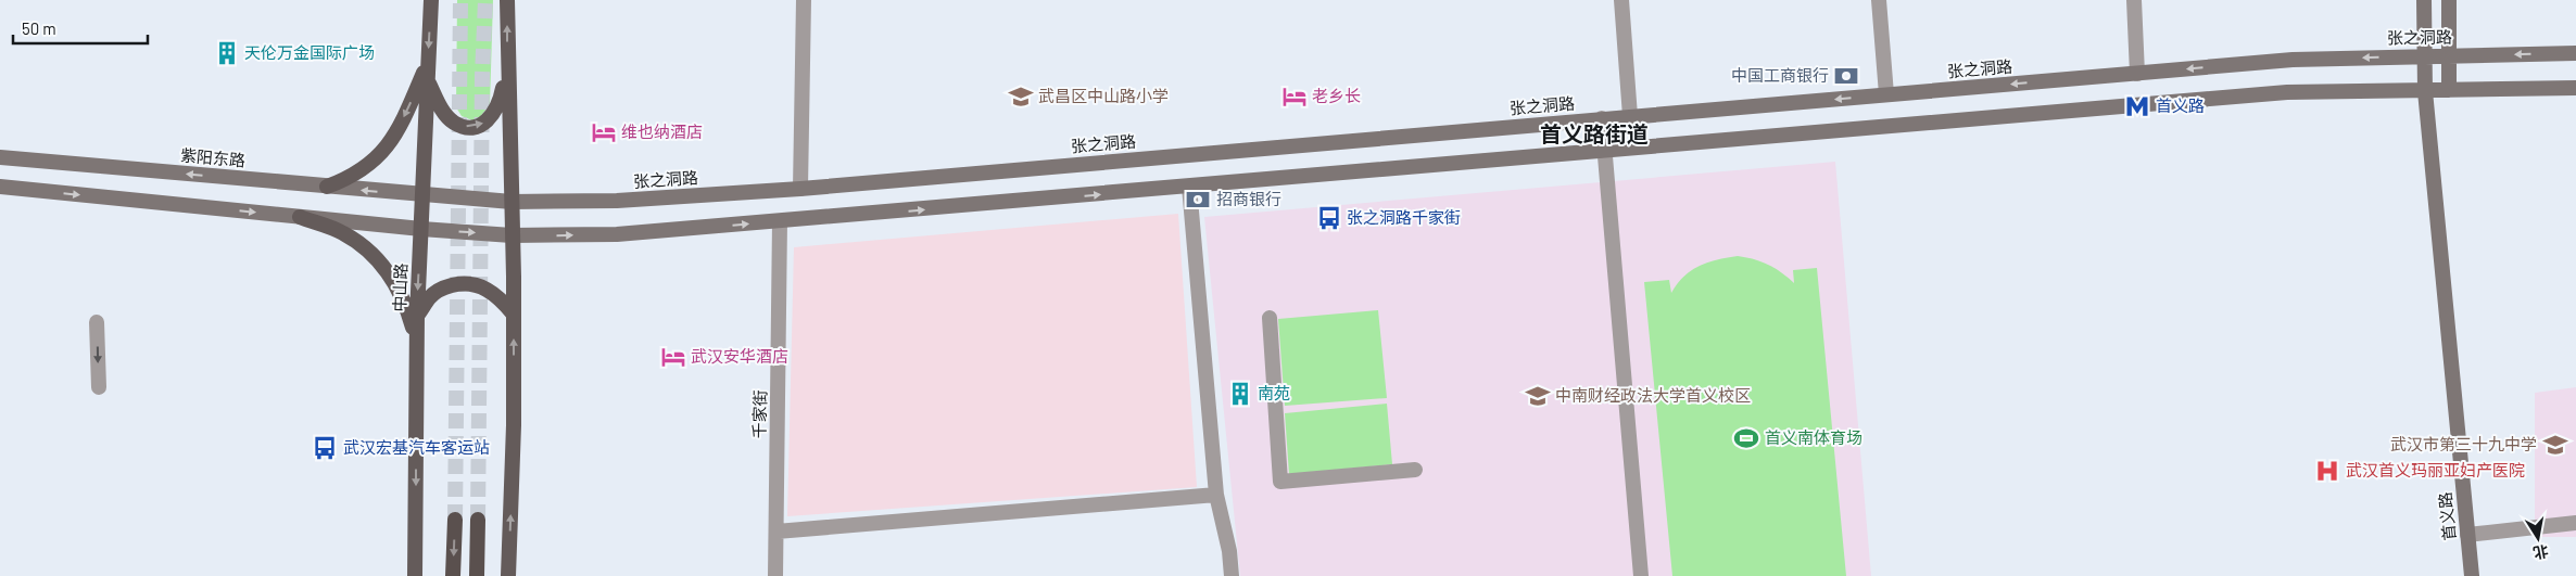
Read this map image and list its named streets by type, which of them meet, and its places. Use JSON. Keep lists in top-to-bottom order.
{
  "streets": {
    "main road": [
      "张之洞路",
      "紫阳东路",
      "中山路",
      "首义路"
    ],
    "street": ["千家街"]
  },
  "crossings": [
    ["张之洞路", "紫阳东路"],
    ["张之洞路", "中山路"],
    ["张之洞路", "首义路"],
    ["紫阳东路", "中山路"]
  ],
  "districts": ["首义路街道"],
  "places": {
    "building": ["天伦万金国际广场", "南苑"],
    "bank": ["中国工商银行", "招商银行"],
    "school or university": ["武昌区中山路小学", "中南财经政法大学首义校区", "武汉市第三十九中学"],
    "hotel": ["老乡长", "维也纳酒店", "武汉安华酒店"],
    "metro station": ["首义路"],
    "bus stop": ["张之洞路千家街", "武汉宏基汽车客运站"],
    "sports": ["首义南体育场"],
    "hospital": ["武汉首义玛丽亚妇产医院"]
  },
  "scale_bar": "50 m",
  "north": "bottom"
}
